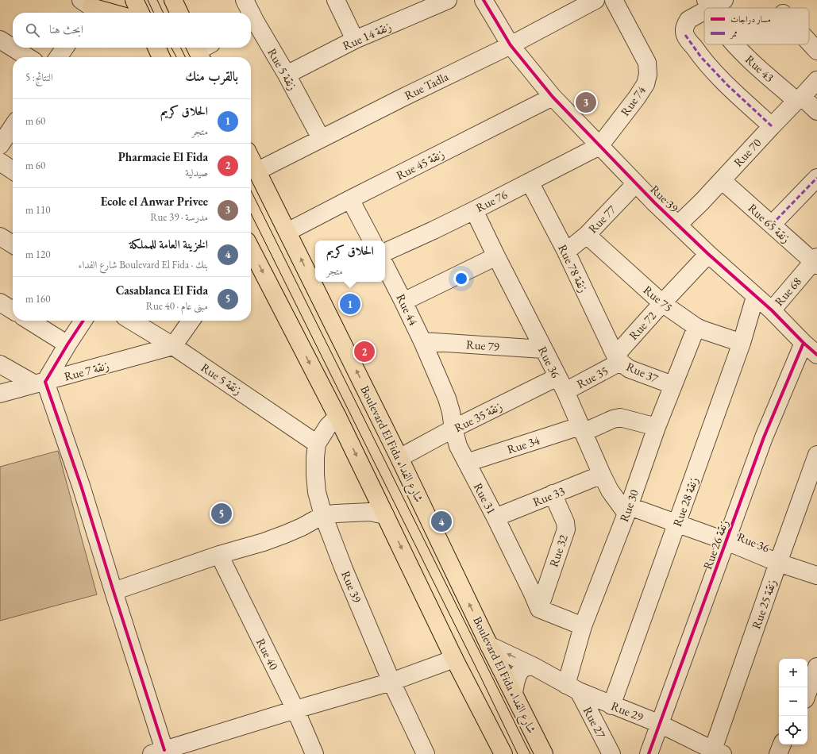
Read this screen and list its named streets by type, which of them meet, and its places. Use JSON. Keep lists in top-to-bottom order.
{
  "streets": {
    "main road": ["Boulevard El Fida شارع الفداء"],
    "street": [
      "Rue 14 زنقة",
      "Rue 43",
      "Rue 5 زنقة",
      "Rue Tadla",
      "Rue 74",
      "Rue 70",
      "Rue 45 زنقة",
      "Rue 39",
      "Rue 76",
      "Rue 77",
      "Rue 65 زنقة",
      "Rue 78 زنقة",
      "Rue 68",
      "Rue 75",
      "Rue 44",
      "Rue 72",
      "Rue 79",
      "Rue 36",
      "Rue 7 زنقة",
      "Rue 37",
      "Rue 35",
      "Rue 35 زنقة",
      "Rue 34",
      "Rue 33",
      "Rue 31",
      "Rue 28 زنقة",
      "Rue 30",
      "Rue 26 زنقة",
      "Rue 32",
      "Rue 25 زنقة",
      "Rue 40",
      "Rue 29",
      "Rue 27"
    ]
  },
  "crossings": [
    ["Rue 14 زنقة", "Rue 5 زنقة"],
    ["Rue 43", "Rue 70"],
    ["Rue 5 زنقة", "Rue Tadla"],
    ["Rue 5 زنقة", "Rue 39"],
    ["Rue 5 زنقة", "Rue 7 زنقة"],
    ["Rue Tadla", "Rue 39"],
    ["Rue Tadla", "Boulevard El Fida شارع الفداء"],
    ["Rue 74", "Rue 39"],
    ["Rue 74", "Rue 76"],
    ["Rue 70", "Rue 39"],
    ["Rue 70", "Rue 65 زنقة"],
    ["Rue 45 زنقة", "Rue 39"],
    ["Rue 45 زنقة", "Boulevard El Fida شارع الفداء"],
    ["Rue 39", "Rue 76"],
    ["Rue 39", "Rue 77"],
    ["Rue 39", "Rue 68"],
    ["Rue 39", "Rue 72"],
    ["Rue 39", "Rue 28 زنقة"],
    ["Rue 39", "Rue 26 زنقة"],
    ["Rue 76", "Rue 78 زنقة"],
    ["Rue 76", "Rue 36"],
    ["Rue 77", "Rue 78 زنقة"],
    ["Rue 77", "Rue 75"],
    ["Rue 65 زنقة", "Rue 68"],
    ["Rue 78 زنقة", "Rue 72"],
    ["Rue 78 زنقة", "Rue 37"],
    ["Rue 78 زنقة", "Rue 35"],
    ["Rue 75", "Rue 72"],
    ["Rue 75", "Rue 28 زنقة"],
    ["Rue 75", "Rue 30"],
    ["Rue 44", "Rue 79"],
    ["Rue 44", "Rue 31"],
    ["Rue 72", "Rue 37"],
    ["Rue 72", "Rue 35"],
    ["Rue 79", "Rue 36"],
    ["Rue 79", "Rue 31"],
    ["Rue 36", "Rue 35"],
    ["Rue 36", "Rue 35 زنقة"],
    ["Rue 36", "Rue 34"],
    ["Rue 36", "Rue 33"],
    ["Rue 36", "Rue 28 زنقة"],
    ["Rue 36", "Rue 30"],
    ["Rue 36", "Rue 26 زنقة"],
    ["Rue 36", "Rue 25 زنقة"],
    ["Rue 37", "Rue 35"],
    ["Rue 37", "Rue 30"],
    ["Rue 35", "Rue 35 زنقة"],
    ["Rue 35 زنقة", "Boulevard El Fida شارع الفداء"],
    ["Rue 35 زنقة", "Rue 31"],
    ["Boulevard El Fida شارع الفداء", "Rue 29"],
    ["Rue 34", "Rue 31"],
    ["Rue 34", "Rue 30"],
    ["Rue 33", "Rue 31"],
    ["Rue 33", "Rue 32"],
    ["Rue 31", "Rue 32"],
    ["Rue 28 زنقة", "Rue 29"],
    ["Rue 30", "Rue 29"],
    ["Rue 30", "Rue 27"],
    ["Rue 26 زنقة", "Rue 29"],
    ["Rue 25 زنقة", "Rue 29"],
    ["Rue 29", "Rue 27"]
  ],
  "legend": ["مسار دراجات", "ممر"],
  "page": {
    "search": "ابحث هنا",
    "heading": ["بالقرب منك", "النتائج: 5"],
    "pins": [
      "3",
      "1",
      "2",
      "5",
      "4"
    ],
    "list": [
      {
        "mark": "1",
        "name": "الحلاق كريم",
        "note": "متجر",
        "value": "60 m"
      },
      {
        "mark": "2",
        "name": "Pharmacie El Fida",
        "note": "صيدلية",
        "value": "60 m"
      },
      {
        "mark": "3",
        "name": "Ecole el Anwar Privee",
        "note": "مدرسة · Rue 39",
        "value": "110 m"
      },
      {
        "mark": "4",
        "name": "الخزينة العامة للمملكة",
        "note": "بنك · Boulevard El Fida شارع الفداء",
        "value": "120 m"
      },
      {
        "mark": "5",
        "name": "Casablanca El Fida",
        "note": "مبنى عام · Rue 40",
        "value": "160 m"
      }
    ],
    "popup": ["الحلاق كريم", "متجر"],
    "map_buttons": ["+", "−"]
  }
}
